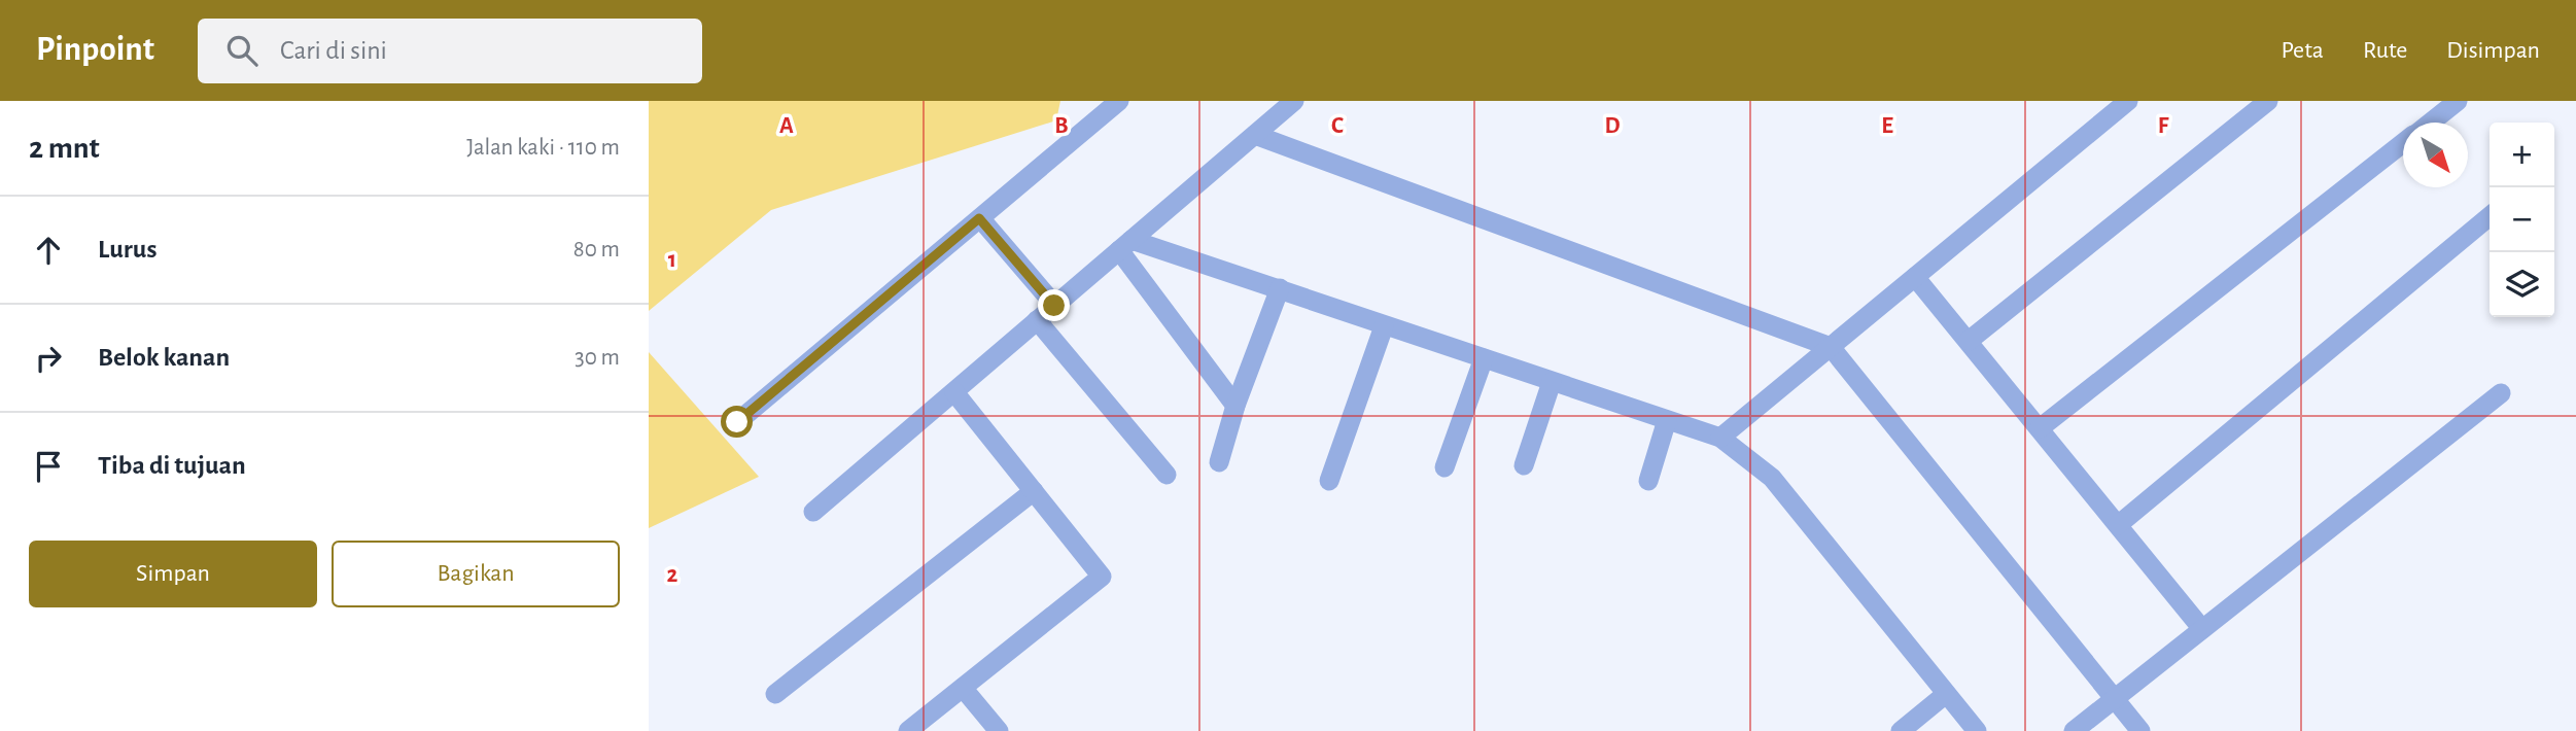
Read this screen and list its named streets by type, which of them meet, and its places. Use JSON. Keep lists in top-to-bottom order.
{
  "north": "bottom right",
  "page": {
    "header": "Pinpoint",
    "search": "Cari di sini",
    "nav": ["Peta", "Rute", "Disimpan"],
    "heading": ["2 mnt", "Jalan kaki · 110 m"],
    "map_buttons": ["+", "−"],
    "list": [
      ["Lurus", "80 m"],
      ["Belok kanan", "30 m"],
      "Tiba di tujuan"
    ],
    "buttons": ["Simpan", "Bagikan"]
  },
  "grid": {
    "columns": [
      "A",
      "B",
      "C",
      "D",
      "E",
      "F"
    ],
    "rows": ["1", "2"]
  }
}
